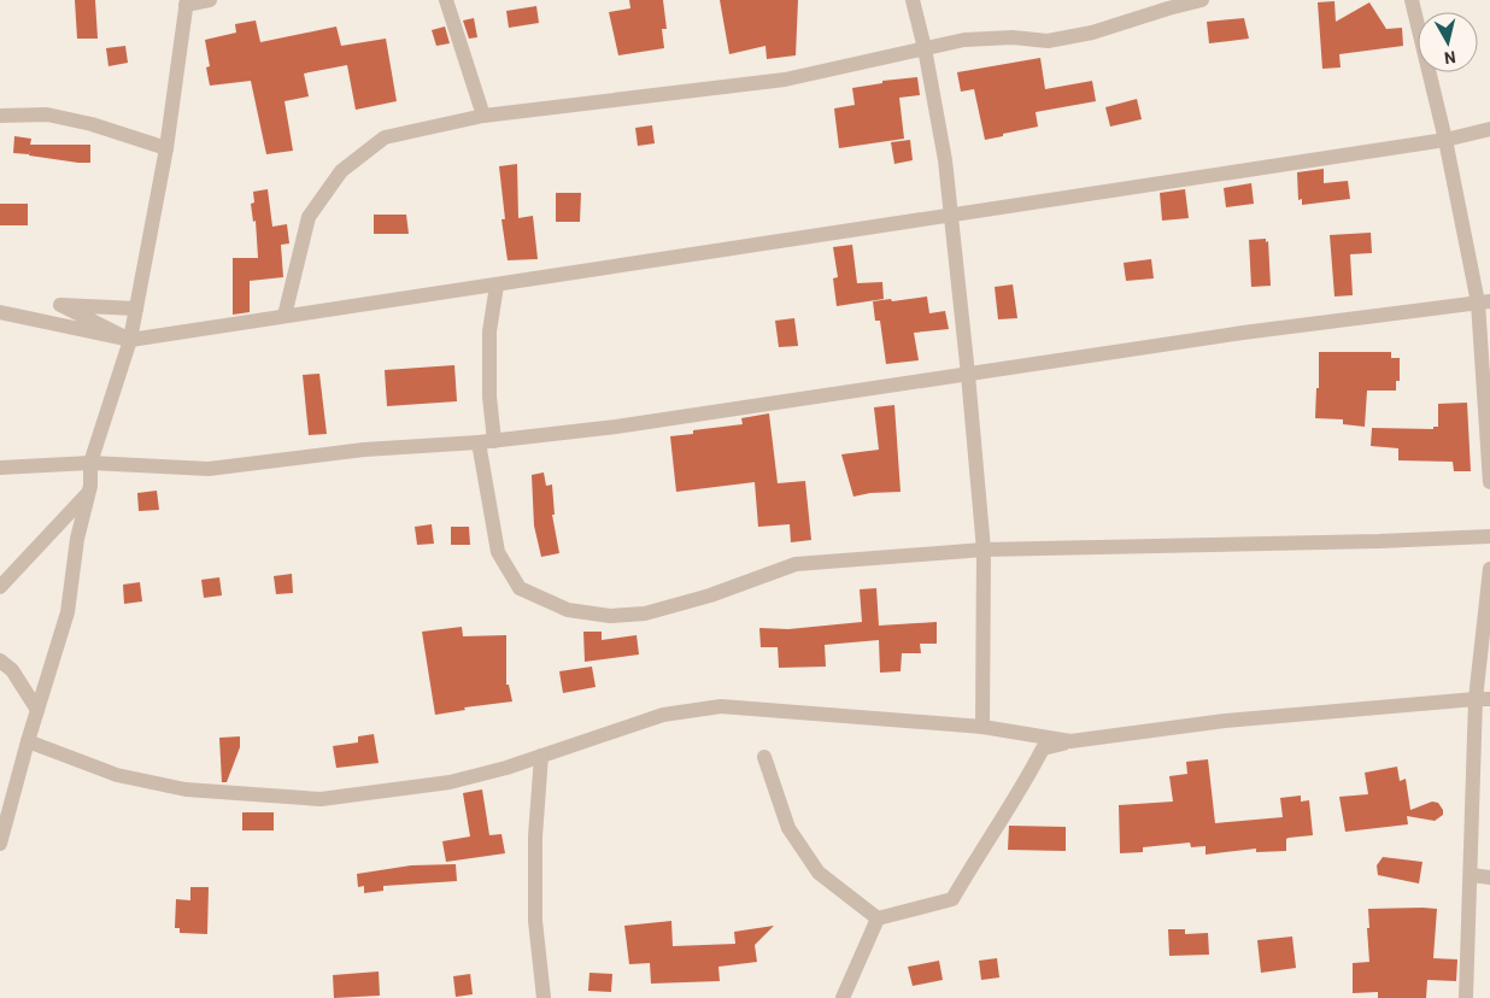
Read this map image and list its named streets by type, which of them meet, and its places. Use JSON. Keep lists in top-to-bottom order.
{
  "north": "bottom"
}
